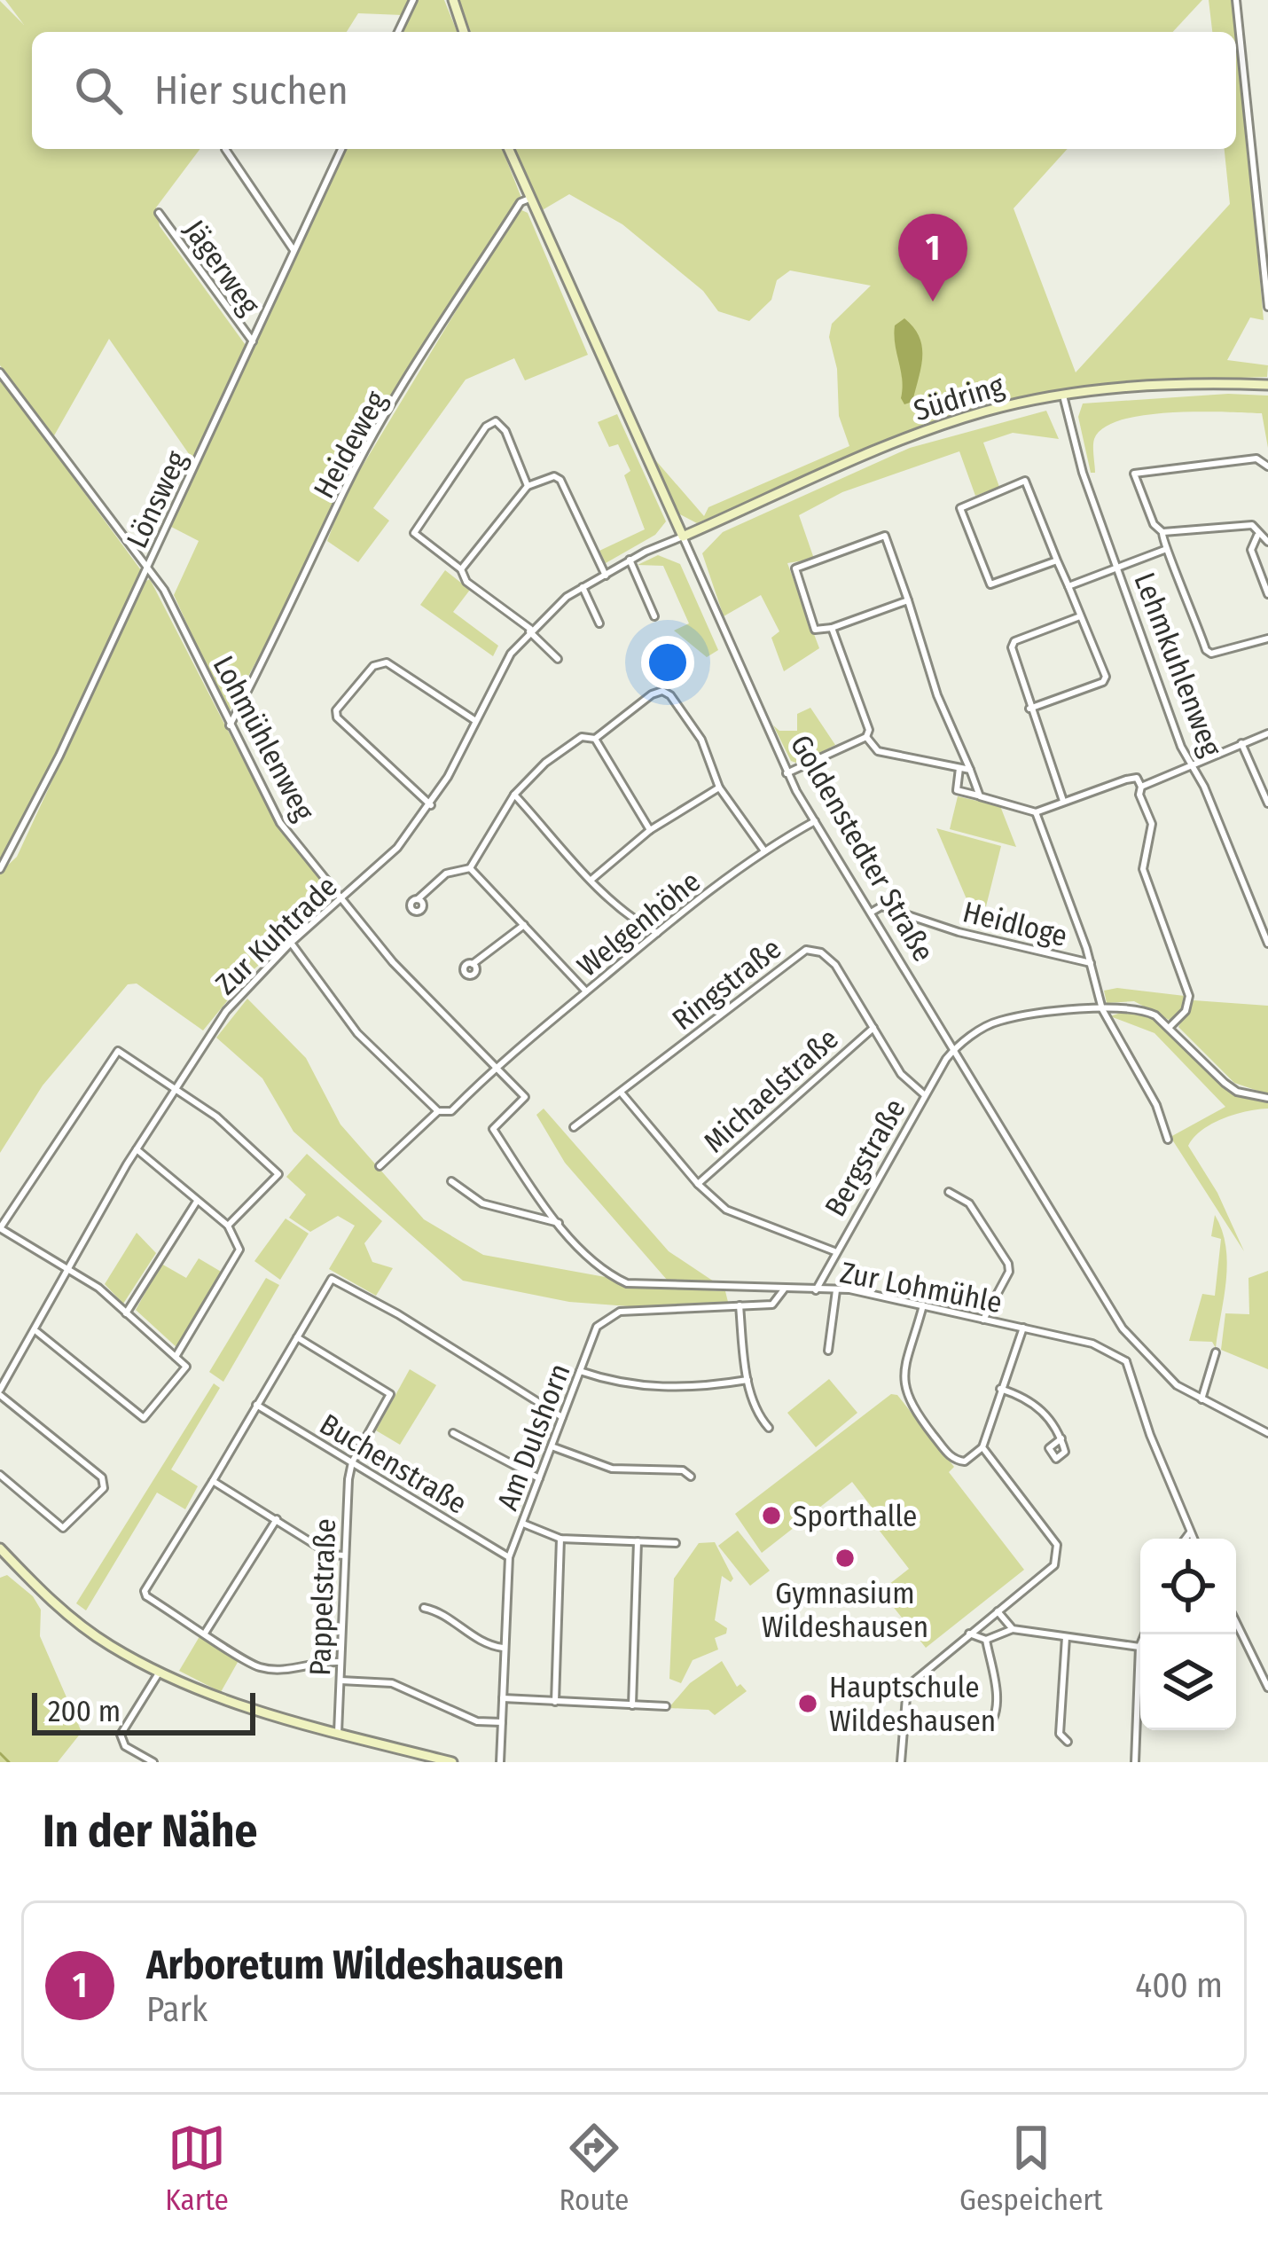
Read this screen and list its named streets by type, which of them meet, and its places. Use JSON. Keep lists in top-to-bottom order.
{
  "streets": {
    "main road": ["Südring", "Goldenstedter Straße"],
    "street": [
      "Jägerweg",
      "Heideweg",
      "Lönsweg",
      "Lehmkuhlenweg",
      "Lohmühlenweg",
      "Welgenhöhe",
      "Heidloge",
      "Zur Kuhtrade",
      "Ringstraße",
      "Michaelstraße",
      "Bergstraße",
      "Zur Lohmühle",
      "Am Dulshorn",
      "Buchenstraße",
      "Pappelstraße"
    ]
  },
  "crossings": [
    ["Jägerweg", "Lönsweg"],
    ["Südring", "Lehmkuhlenweg"],
    ["Südring", "Goldenstedter Straße"],
    ["Südring", "Zur Kuhtrade"],
    ["Heideweg", "Lohmühlenweg"],
    ["Heideweg", "Goldenstedter Straße"],
    ["Lönsweg", "Lohmühlenweg"],
    ["Lohmühlenweg", "Welgenhöhe"],
    ["Lohmühlenweg", "Zur Kuhtrade"],
    ["Lohmühlenweg", "Zur Lohmühle"],
    ["Goldenstedter Straße", "Welgenhöhe"],
    ["Goldenstedter Straße", "Heidloge"],
    ["Goldenstedter Straße", "Zur Kuhtrade"],
    ["Goldenstedter Straße", "Bergstraße"],
    ["Ringstraße", "Michaelstraße"],
    ["Ringstraße", "Bergstraße"],
    ["Bergstraße", "Zur Lohmühle"],
    ["Zur Lohmühle", "Am Dulshorn"],
    ["Am Dulshorn", "Buchenstraße"],
    ["Buchenstraße", "Pappelstraße"]
  ],
  "places": ["Sporthalle", "Gymnasium Wildeshausen", "Hauptschule Wildeshausen"],
  "scale_bar": "200 m",
  "page": {
    "search": "Hier suchen",
    "pins": "1",
    "scale": "200 m",
    "heading": "In der Nähe",
    "list": [
      {
        "mark": "1",
        "name": "Arboretum Wildeshausen",
        "note": "Park",
        "value": "400 m"
      }
    ],
    "nav": ["Karte", "Route", "Gespeichert"]
  }
}
